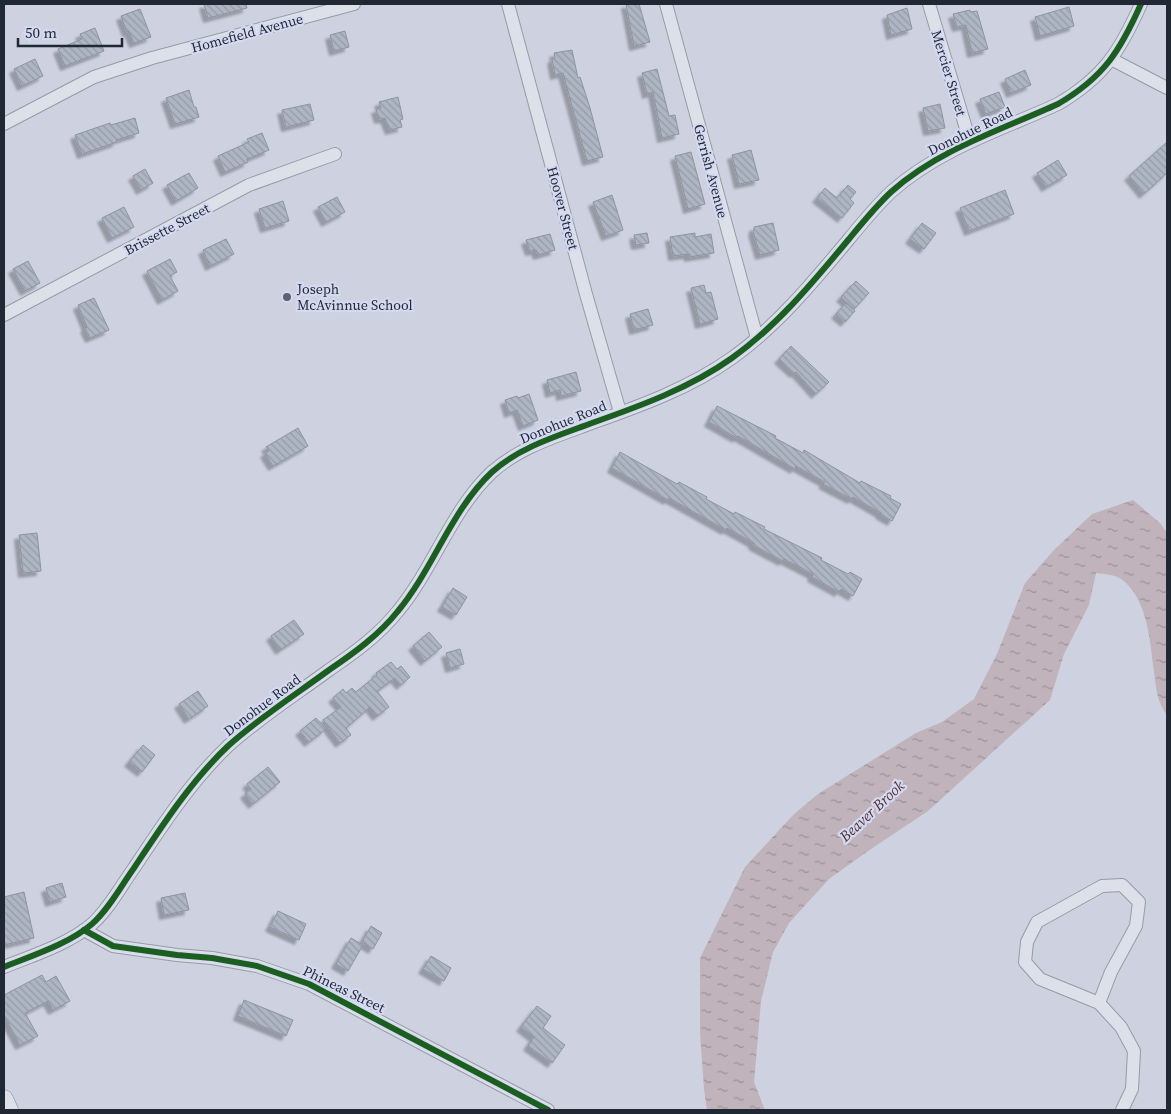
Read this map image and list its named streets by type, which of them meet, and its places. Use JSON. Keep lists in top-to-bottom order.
{
  "streets": {
    "street": [
      "Homefield Avenue",
      "Mercier Street",
      "Donohue Road",
      "Gerrish Avenue",
      "Hoover Street",
      "Brissette Street",
      "Phineas Street"
    ]
  },
  "crossings": [
    ["Mercier Street", "Donohue Road"],
    ["Donohue Road", "Gerrish Avenue"],
    ["Donohue Road", "Hoover Street"],
    ["Donohue Road", "Phineas Street"]
  ],
  "water": ["Beaver Brook"],
  "places": ["Joseph McAvinnue School"],
  "scale_bar": "50 m"
}
